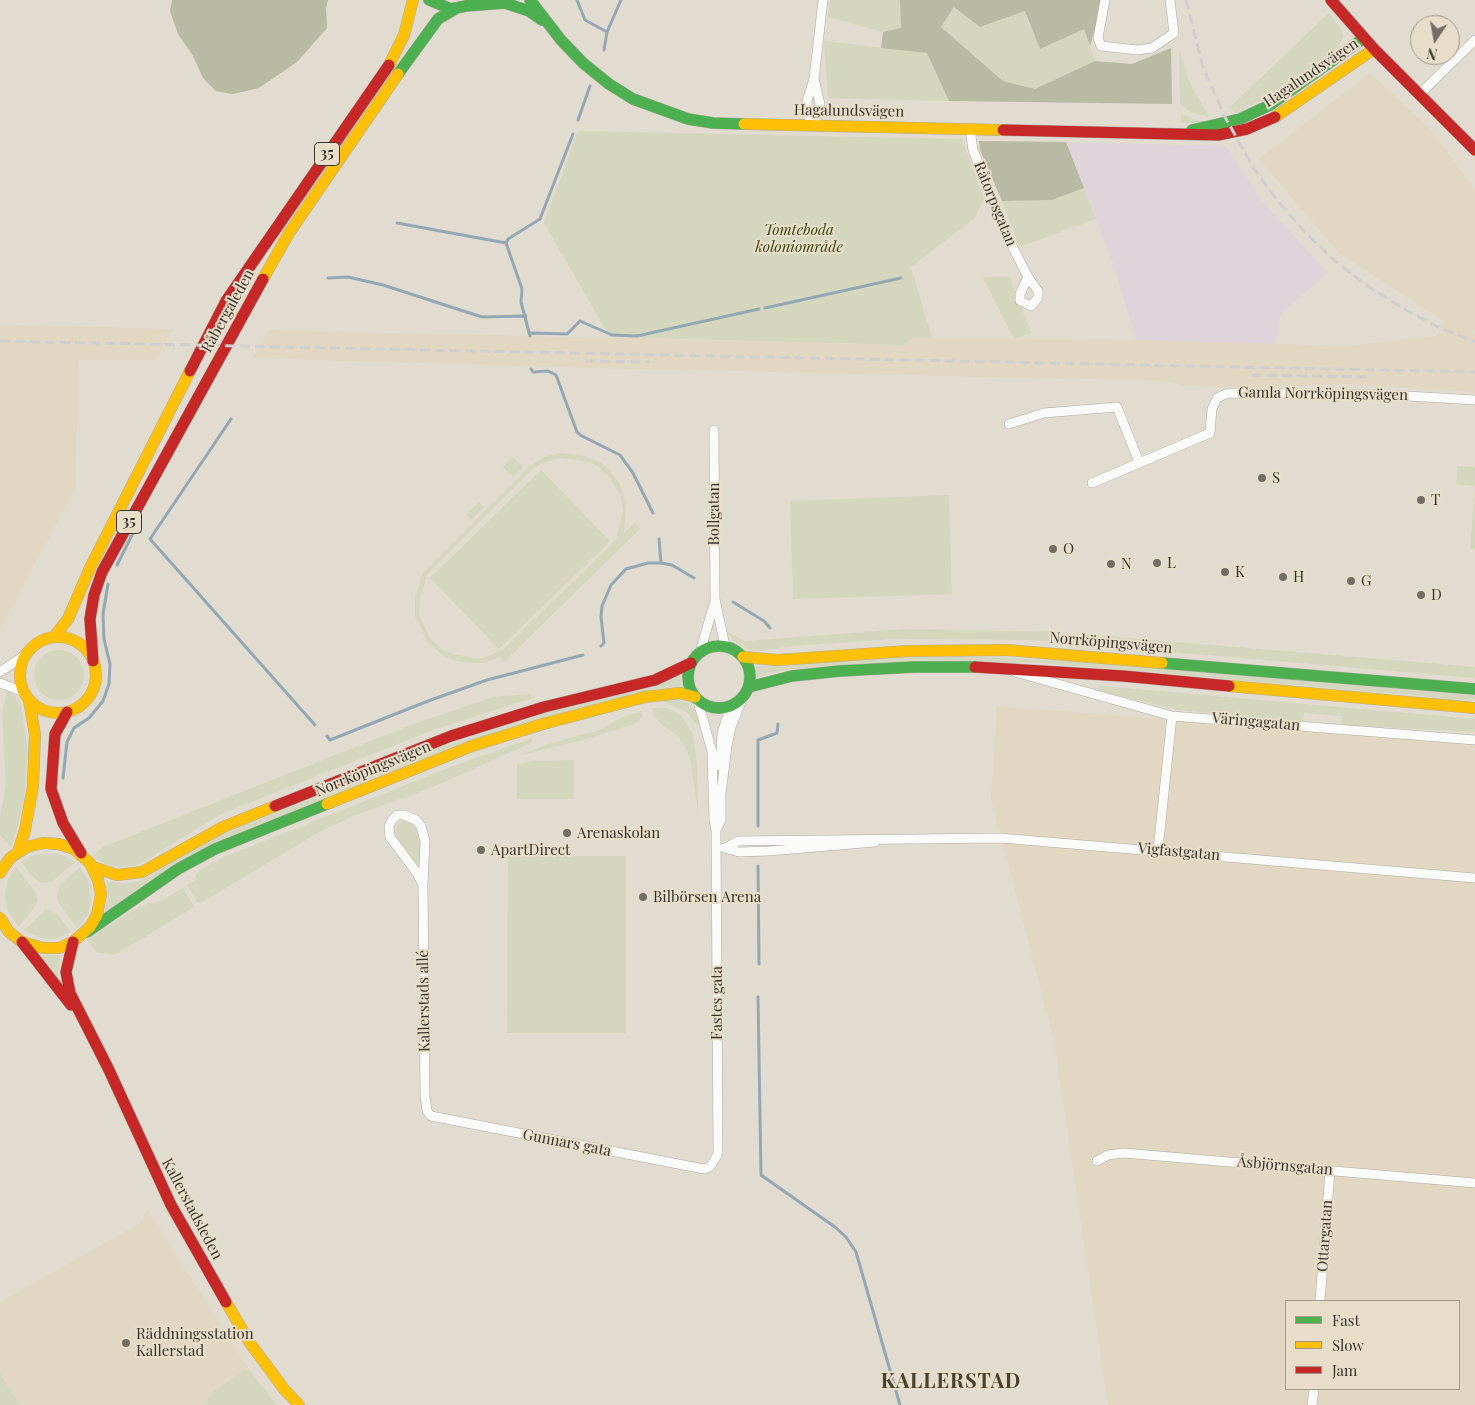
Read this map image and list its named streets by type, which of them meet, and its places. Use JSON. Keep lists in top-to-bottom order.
{
  "streets": {
    "main road": [
      "Hagalundsvägen",
      "35",
      "Råbergaleden",
      "Norrköpingsvägen",
      "Kallerstadsleden"
    ],
    "street": [
      "Råtorpsgatan",
      "Gamla Norrköpingsvägen",
      "Bollgatan",
      "Väringagatan",
      "Vigfastgatan",
      "Kallerstads allé",
      "Fastes gata",
      "Gunnars gata",
      "Åsbjörnsgatan",
      "Ottargatan"
    ]
  },
  "crossings": [
    ["Hagalundsvägen", "35"],
    ["Hagalundsvägen", "Råtorpsgatan"],
    ["Hagalundsvägen", "Råbergaleden"],
    ["35", "Råbergaleden"],
    ["35", "Norrköpingsvägen"],
    ["35", "Kallerstadsleden"],
    ["Bollgatan", "Norrköpingsvägen"],
    ["Bollgatan", "Fastes gata"],
    ["Norrköpingsvägen", "Väringagatan"],
    ["Norrköpingsvägen", "Fastes gata"],
    ["Vigfastgatan", "Fastes gata"],
    ["Kallerstads allé", "Gunnars gata"],
    ["Fastes gata", "Gunnars gata"],
    ["Åsbjörnsgatan", "Ottargatan"]
  ],
  "districts": ["KALLERSTAD"],
  "parks": ["Tomteboda koloniområde"],
  "places": [
    "S",
    "T",
    "O",
    "L",
    "N",
    "K",
    "H",
    "G",
    "D",
    "Arenaskolan",
    "ApartDirect",
    "Bilbörsen Arena",
    "Räddningsstation Kallerstad"
  ],
  "legend": ["Fast", "Slow", "Jam"],
  "north": "bottom"
}
